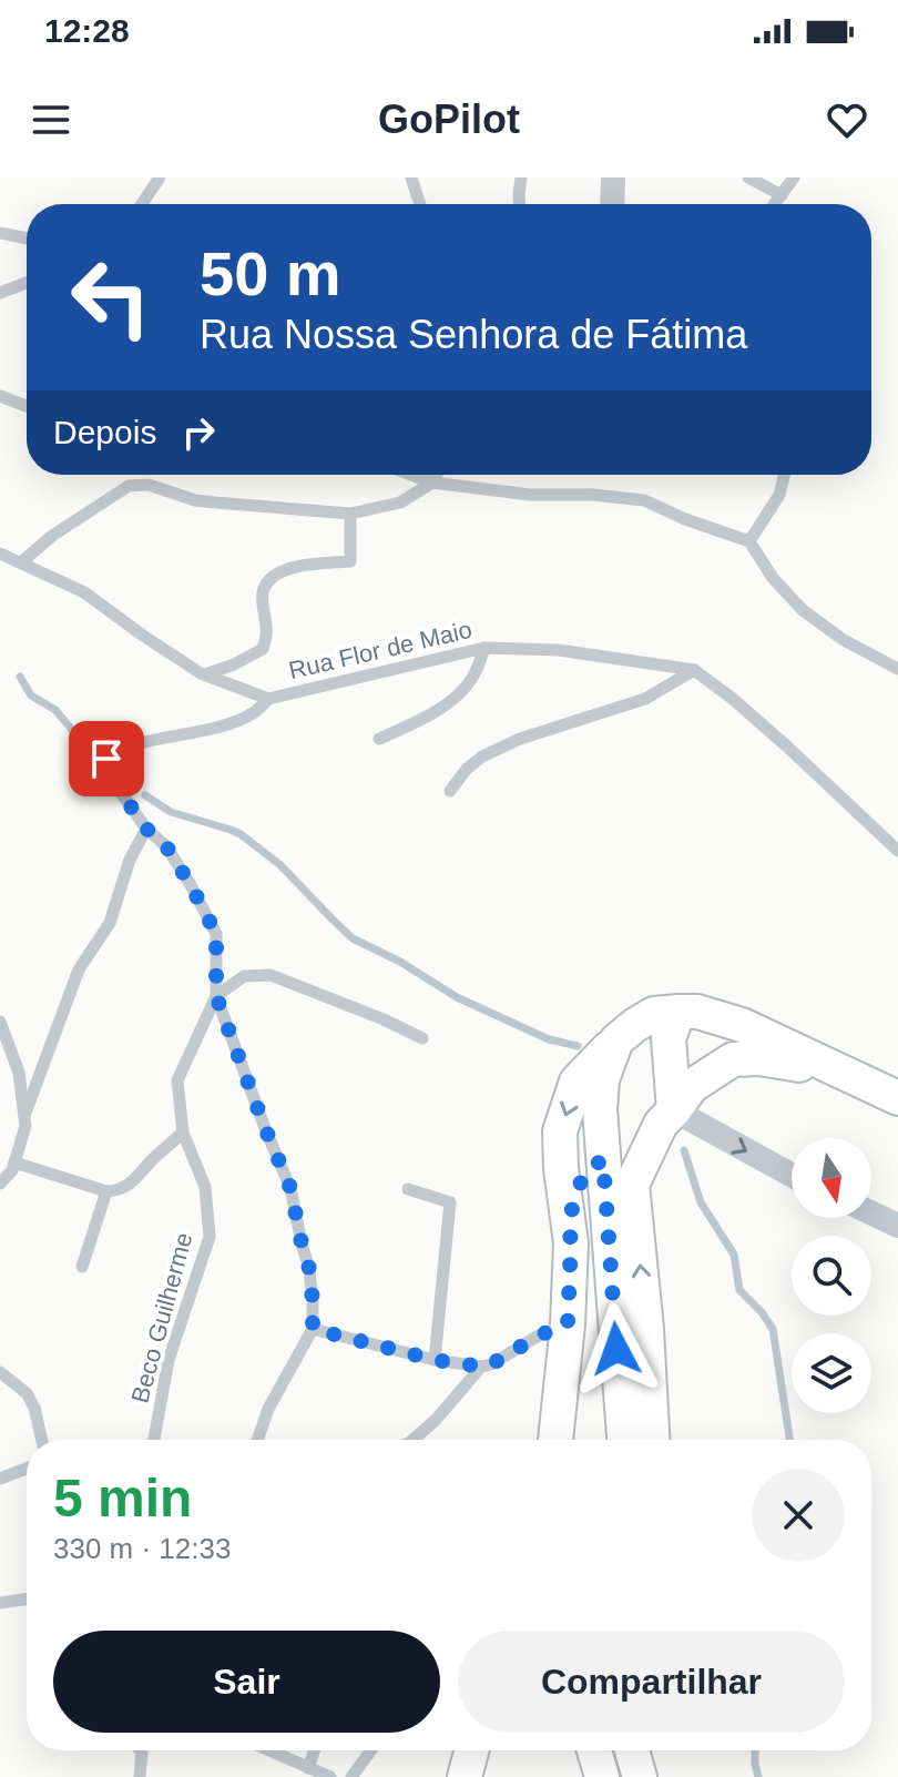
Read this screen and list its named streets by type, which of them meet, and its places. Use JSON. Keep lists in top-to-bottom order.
{
  "streets": {
    "lane": ["Rua Flor de Maio", "Beco Guilherme"]
  },
  "north": "bottom",
  "page": {
    "status": "12:28",
    "header": "GoPilot",
    "turn": ["50 m", "Rua Nossa Senhora de Fátima"],
    "then": "Depois",
    "heading": ["5 min", "330 m · 12:33"],
    "buttons": ["Sair", "Compartilhar"]
  }
}
